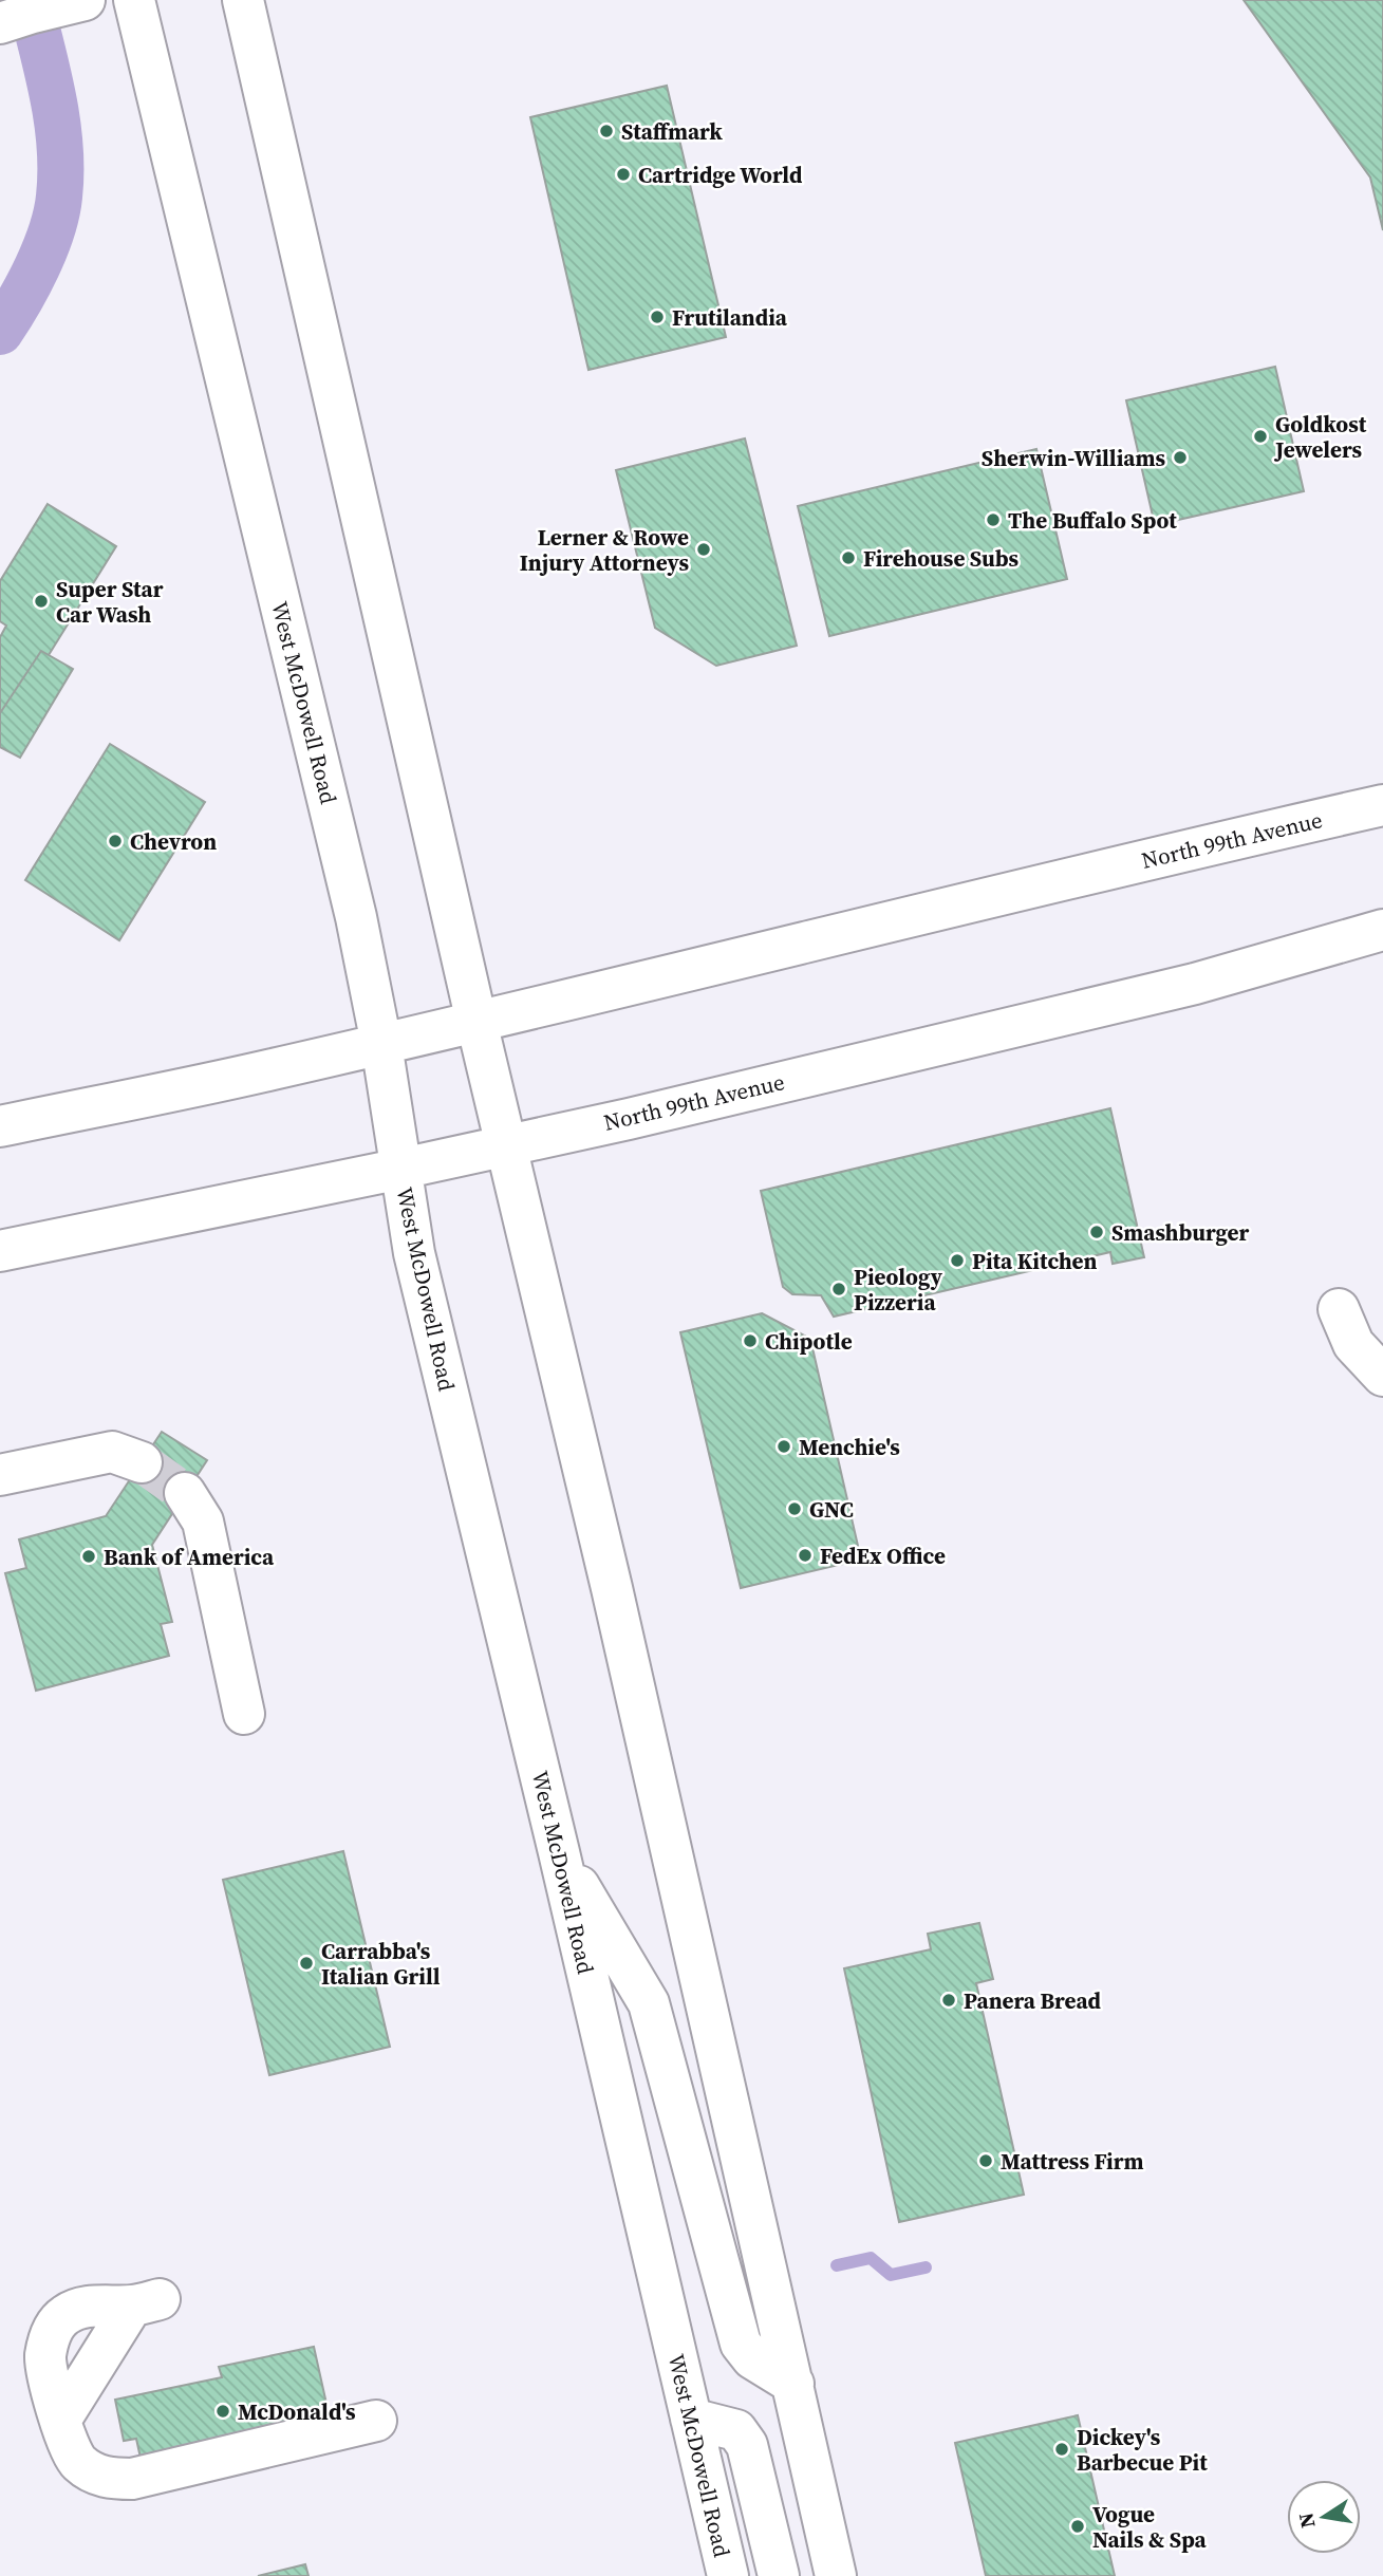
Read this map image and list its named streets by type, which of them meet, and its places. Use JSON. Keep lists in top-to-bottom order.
{
  "streets": {
    "main road": ["West McDowell Road", "North 99th Avenue"]
  },
  "crossings": [
    ["West McDowell Road", "North 99th Avenue"]
  ],
  "places": [
    "Staffmark",
    "Cartridge World",
    "Frutilandia",
    "Goldkost Jewelers",
    "Sherwin-Williams",
    "The Buffalo Spot",
    "Lerner & Rowe Injury Attorneys",
    "Firehouse Subs",
    "Super Star Car Wash",
    "Chevron",
    "Smashburger",
    "Pita Kitchen",
    "Pieology Pizzeria",
    "Chipotle",
    "Menchie's",
    "GNC",
    "FedEx Office",
    "Bank of America",
    "Carrabba's Italian Grill",
    "Panera Bread",
    "Mattress Firm",
    "McDonald's",
    "Dickey's Barbecue Pit",
    "Vogue Nails & Spa"
  ],
  "north": "left"
}
